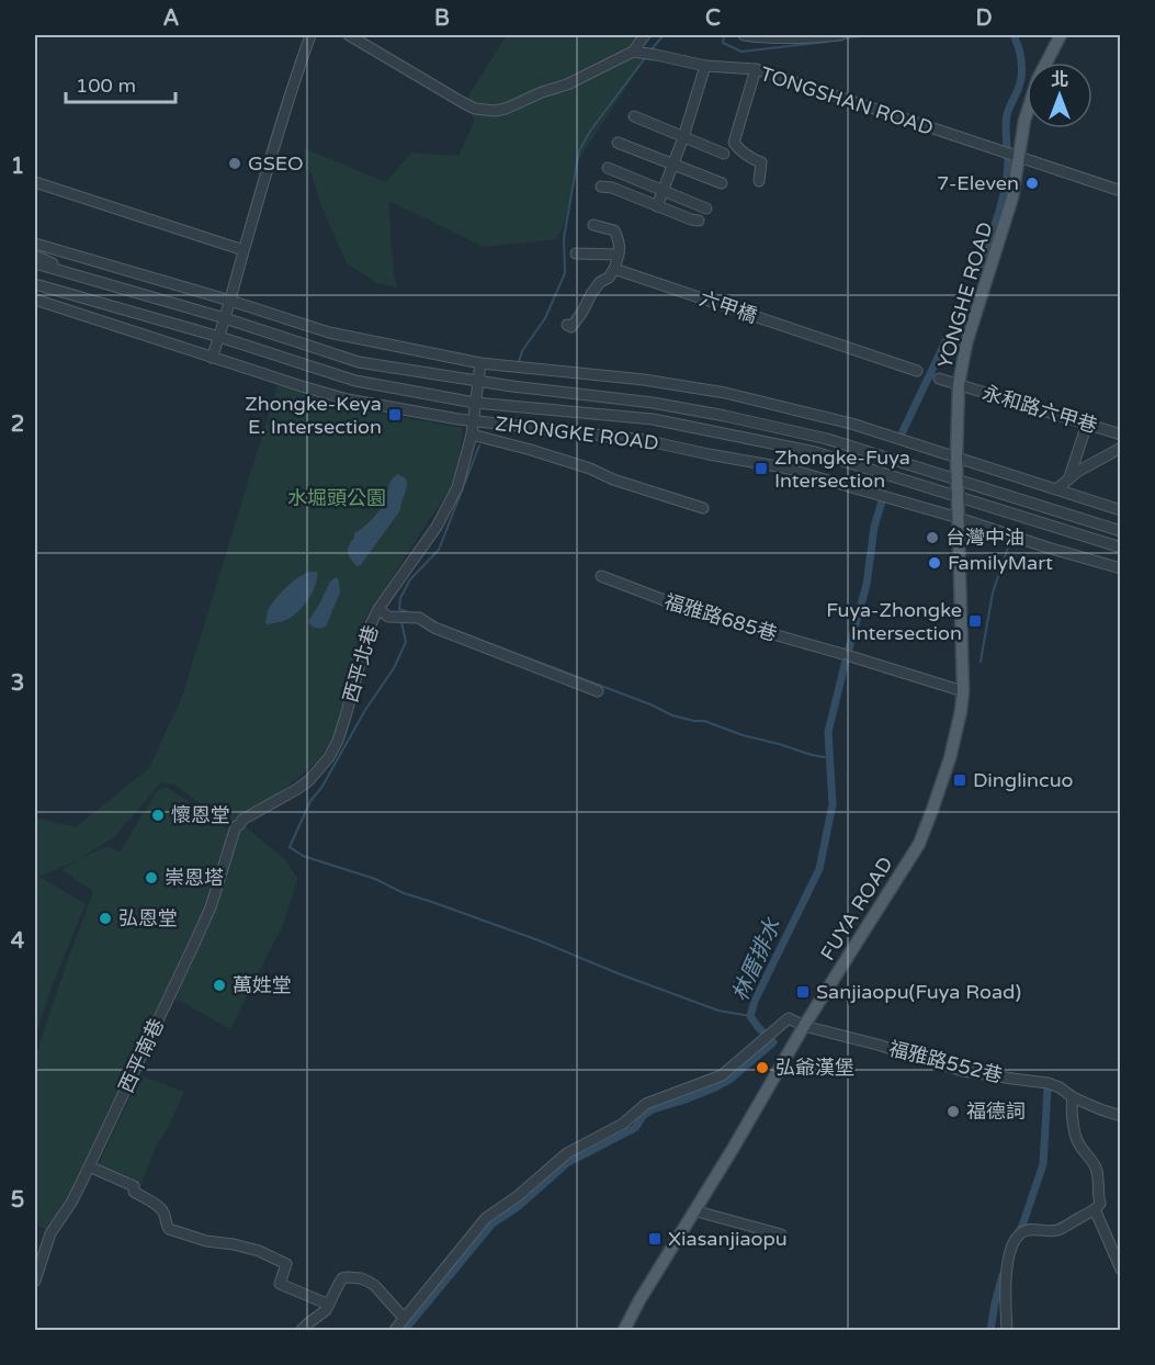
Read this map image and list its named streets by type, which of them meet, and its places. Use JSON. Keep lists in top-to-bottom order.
{
  "streets": {
    "main road": ["YONGHE ROAD", "FUYA ROAD"],
    "street": [
      "TONGSHAN ROAD",
      "六甲橋",
      "永和路六甲巷",
      "ZHONGKE ROAD",
      "福雅路685巷",
      "西平北巷",
      "西平南巷",
      "福雅路552巷"
    ]
  },
  "crossings": [
    ["TONGSHAN ROAD", "YONGHE ROAD"],
    ["YONGHE ROAD", "永和路六甲巷"],
    ["YONGHE ROAD", "FUYA ROAD"],
    ["ZHONGKE ROAD", "西平北巷"],
    ["ZHONGKE ROAD", "FUYA ROAD"],
    ["福雅路685巷", "FUYA ROAD"],
    ["西平北巷", "西平南巷"],
    ["FUYA ROAD", "福雅路552巷"]
  ],
  "water": ["林厝排水"],
  "parks": ["水堀頭公園"],
  "places": {
    "other": [
      "GSEO",
      "7-Eleven",
      "台灣中油",
      "FamilyMart",
      "懷恩堂",
      "崇恩塔",
      "弘恩堂",
      "萬姓堂",
      "弘爺漢堡",
      "福德詞"
    ],
    "transit": [
      "Zhongke-Keya E. Intersection",
      "Zhongke-Fuya Intersection",
      "Fuya-Zhongke Intersection",
      "Dinglincuo",
      "Sanjiaopu(Fuya Road)",
      "Xiasanjiaopu"
    ]
  },
  "scale_bar": "100 m",
  "north": "top",
  "grid": {
    "columns": [
      "A",
      "B",
      "C",
      "D"
    ],
    "rows": [
      "1",
      "2",
      "3",
      "4",
      "5"
    ]
  }
}
